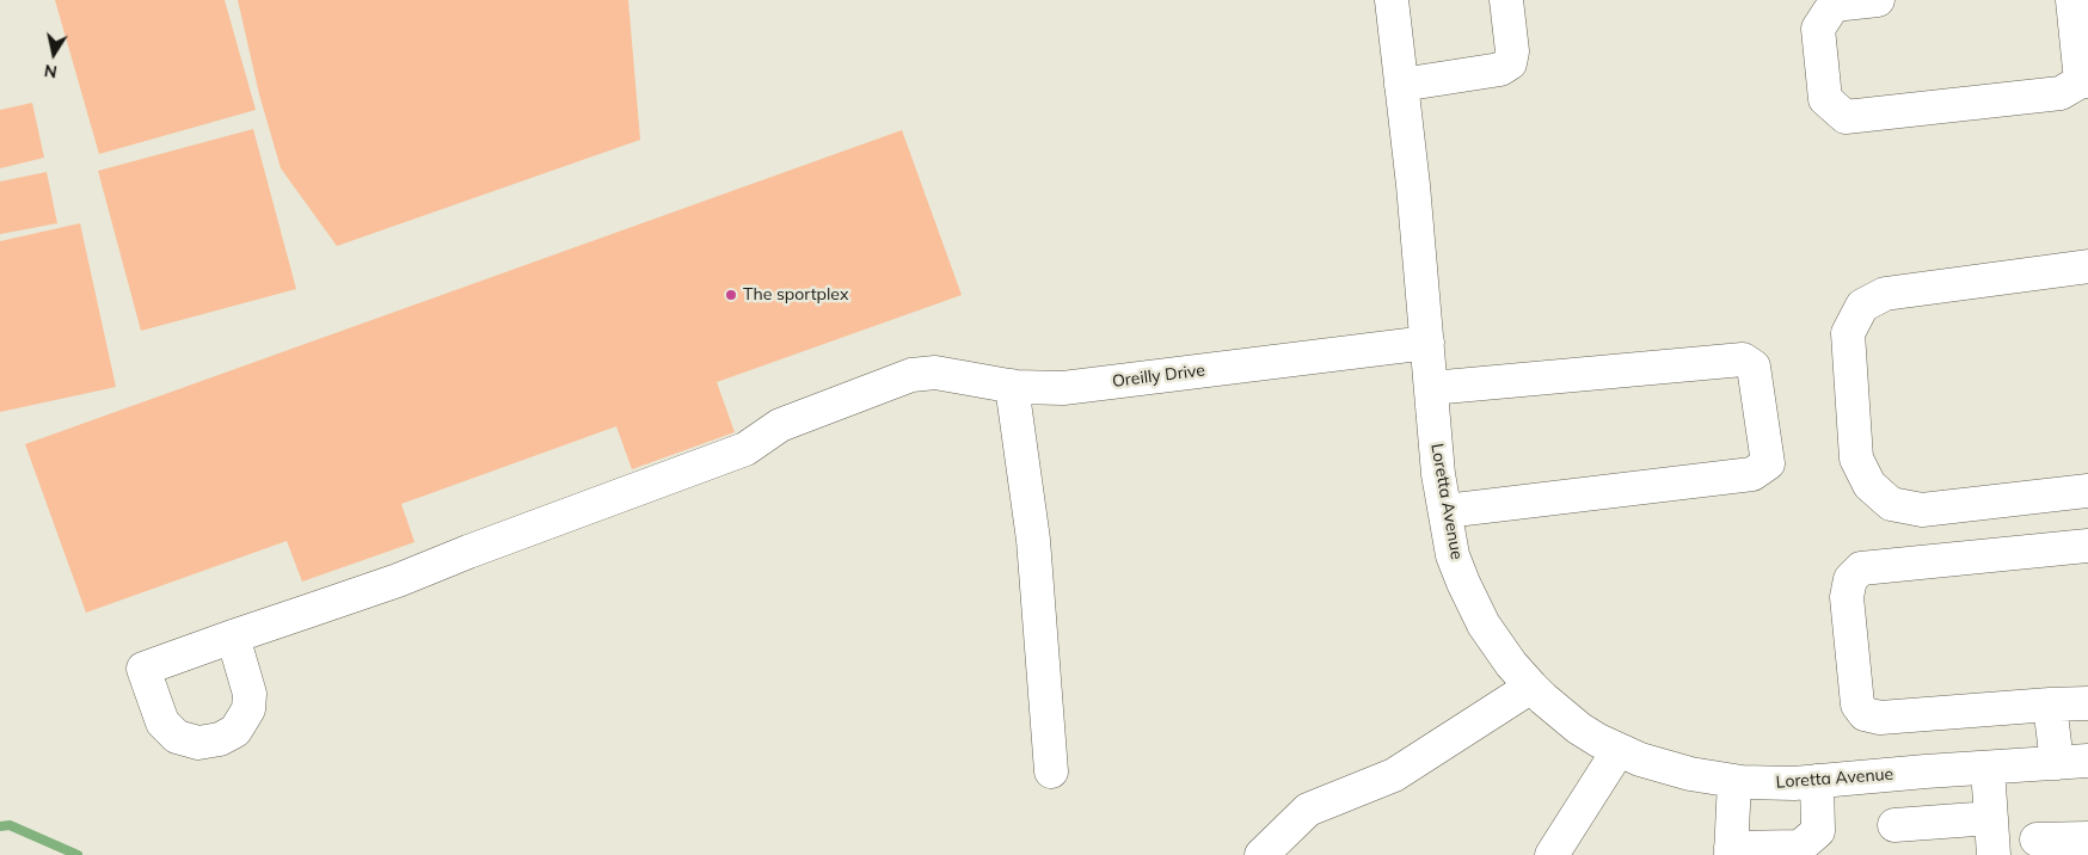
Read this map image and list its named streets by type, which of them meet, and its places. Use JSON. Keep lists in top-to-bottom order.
{
  "streets": {
    "street": ["Oreilly Drive", "Loretta Avenue"]
  },
  "crossings": [
    ["Oreilly Drive", "Loretta Avenue"]
  ],
  "places": ["The sportplex"],
  "north": "bottom"
}
